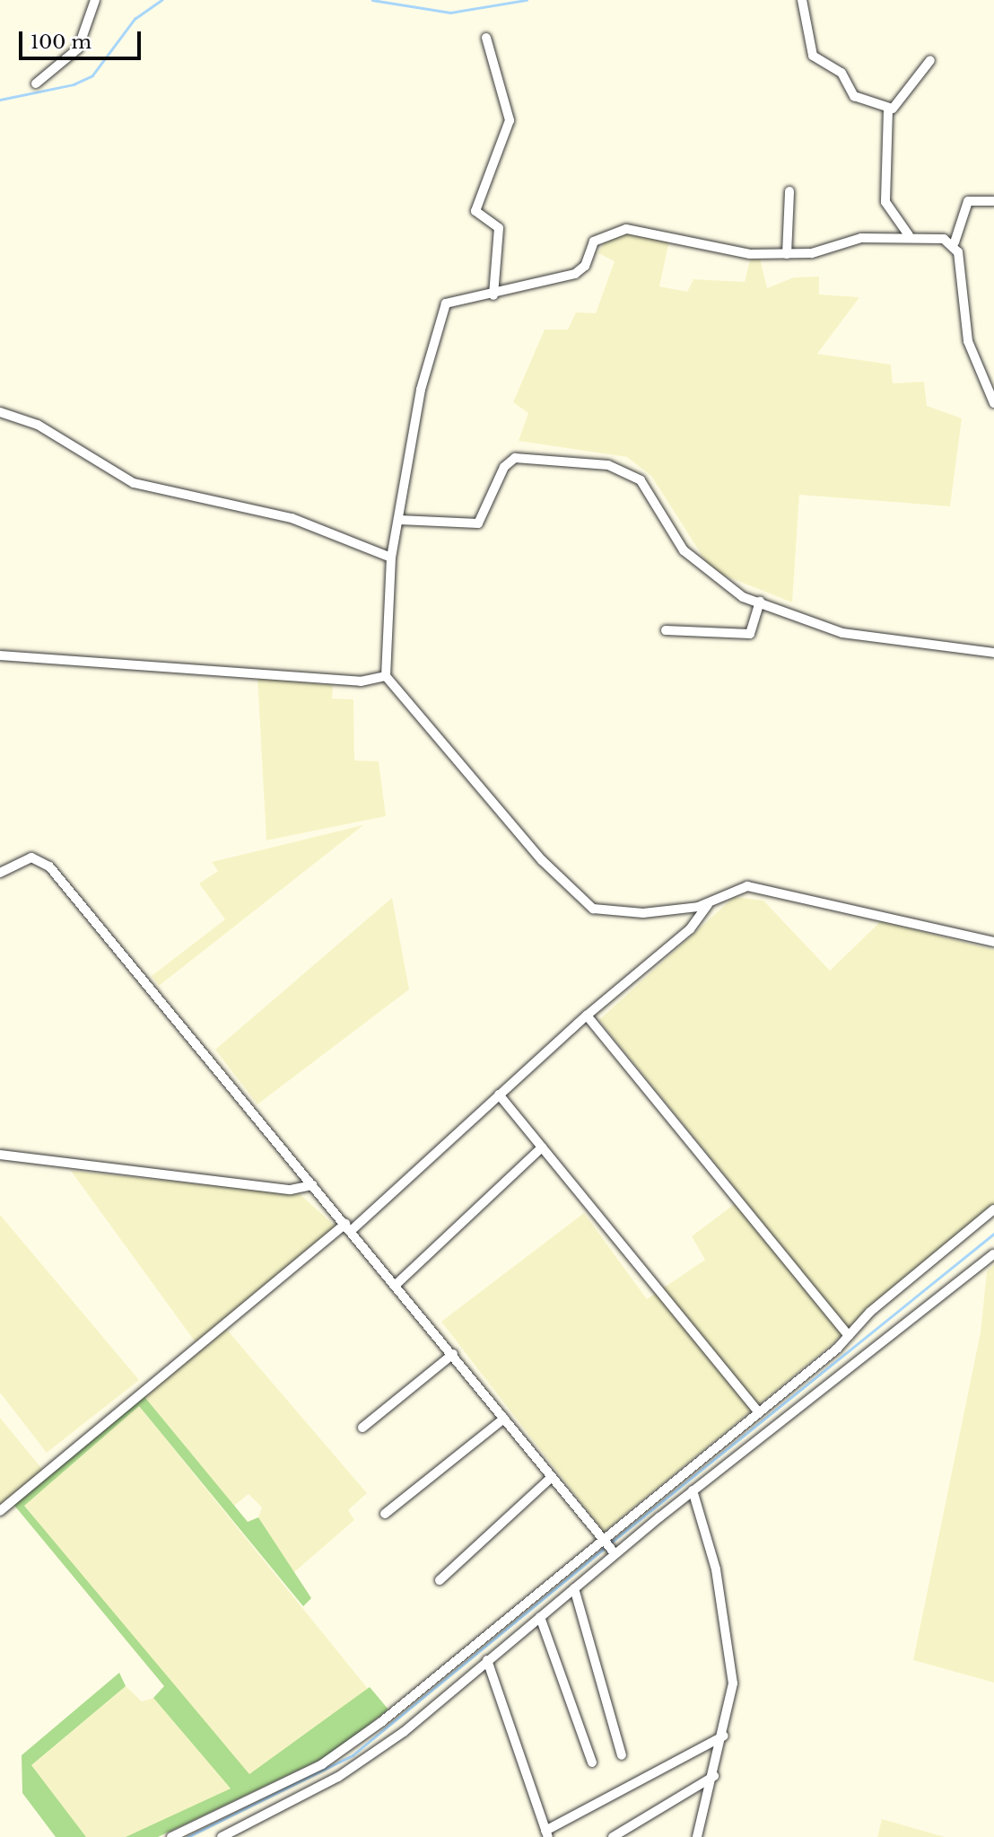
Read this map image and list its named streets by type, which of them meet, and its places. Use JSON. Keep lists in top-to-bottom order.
{
  "scale_bar": "100 m"
}
